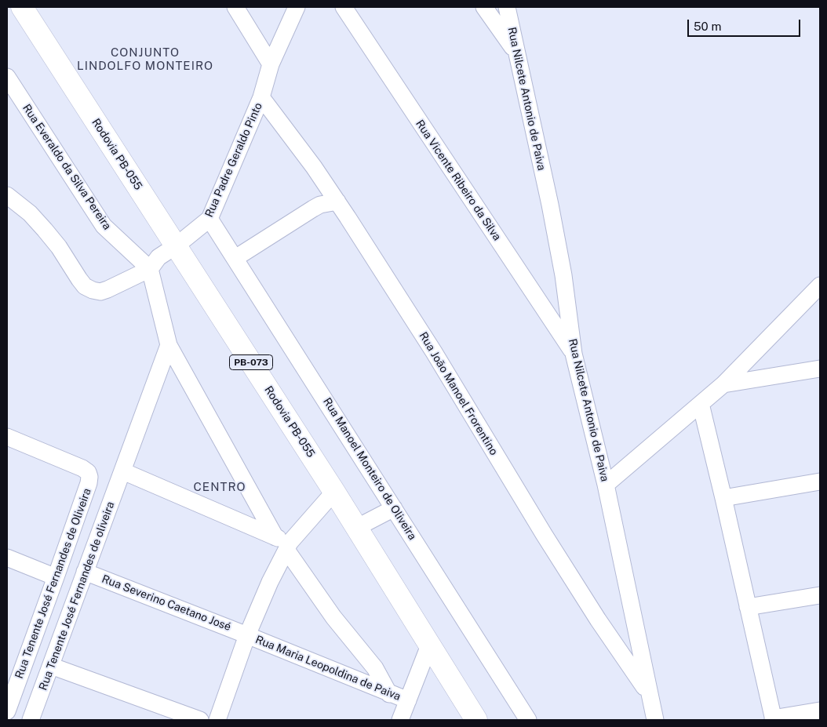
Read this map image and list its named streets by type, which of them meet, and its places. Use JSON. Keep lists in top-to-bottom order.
{
  "streets": {
    "main road": ["Rodovia PB-055", "PB-073"],
    "street": [
      "Rua Nilcete Antonio de Paiva",
      "Rua Padre Geraldo Pinto",
      "Rua Everaldo da Silva Pereira",
      "Rua Vicente Ribeiro da Silva",
      "Rua João Manoel Frorentino",
      "Rua Manoel Monteiro de Oliveira",
      "Rua Tenente José Fernandes de Oliveira",
      "Rua Tenente José Fernandes de oliveira",
      "Rua Severino Caetano José",
      "Rua Maria Leopoldina de Paiva"
    ]
  },
  "crossings": [
    ["Rua Nilcete Antonio de Paiva", "Rua Vicente Ribeiro da Silva"],
    ["Rua Nilcete Antonio de Paiva", "Rua João Manoel Frorentino"],
    ["Rodovia PB-055", "Rua Padre Geraldo Pinto"],
    ["Rua Padre Geraldo Pinto", "Rua Everaldo da Silva Pereira"],
    ["Rua Padre Geraldo Pinto", "Rua João Manoel Frorentino"],
    ["Rua Padre Geraldo Pinto", "Rua Manoel Monteiro de Oliveira"],
    ["Rua Tenente José Fernandes de oliveira", "Rua Severino Caetano José"],
    ["Rua Severino Caetano José", "Rua Maria Leopoldina de Paiva"]
  ],
  "districts": ["CONJUNTO LINDOLFO MONTEIRO", "CENTRO"],
  "scale_bar": "50 m"
}
